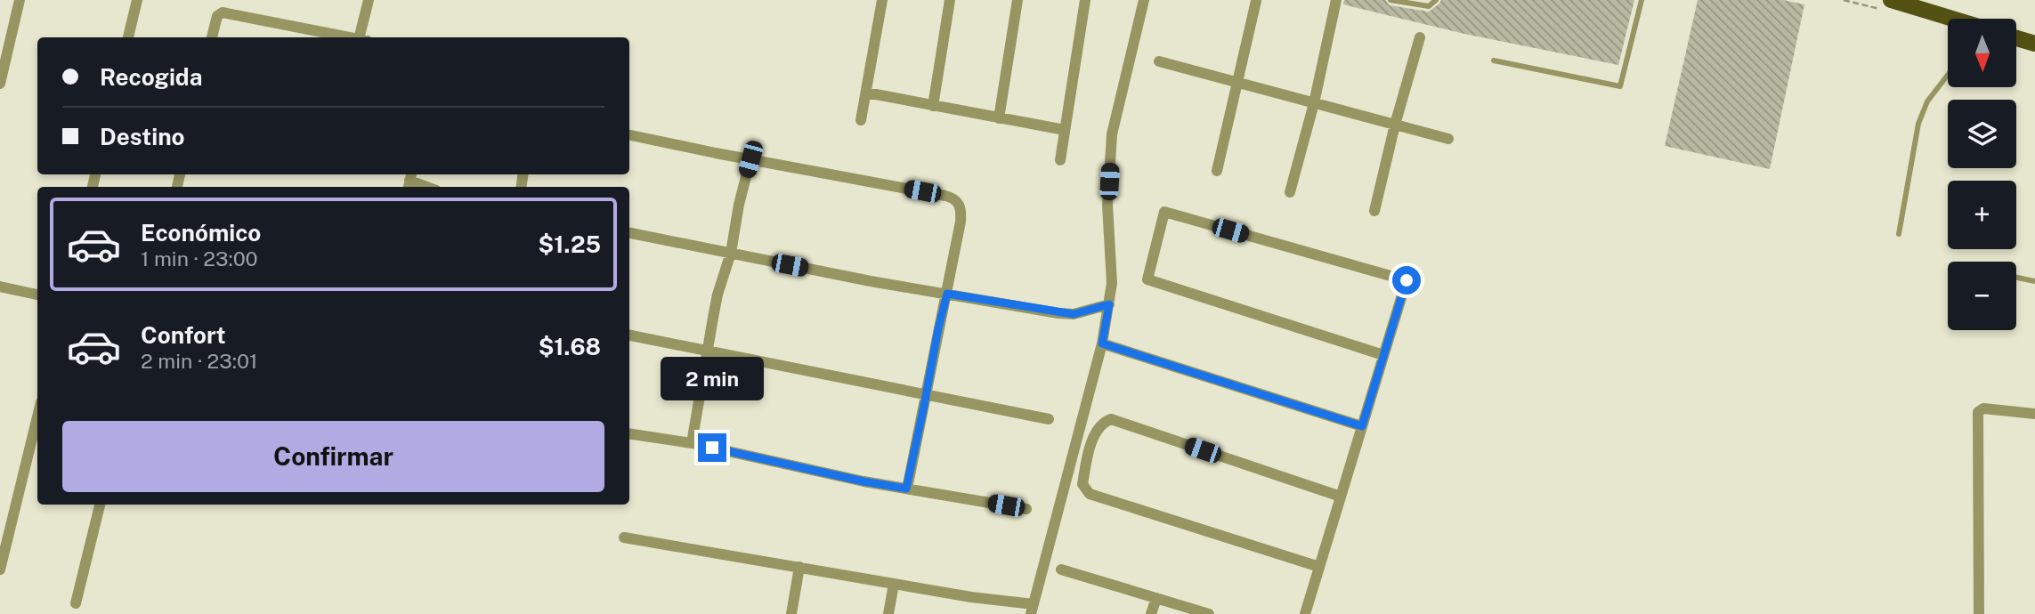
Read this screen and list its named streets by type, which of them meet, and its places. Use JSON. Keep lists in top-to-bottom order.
{
  "north": "bottom",
  "page": {
    "map_buttons": ["+", "−"],
    "banner": ["Recogida", "Destino"],
    "list": [
      {
        "name": "Económico",
        "note": "1 min · 23:00",
        "value": "$1.25"
      },
      {
        "name": "Confort",
        "note": "2 min · 23:01",
        "value": "$1.68"
      }
    ],
    "bubble": "2 min",
    "buttons": "Confirmar"
  }
}
